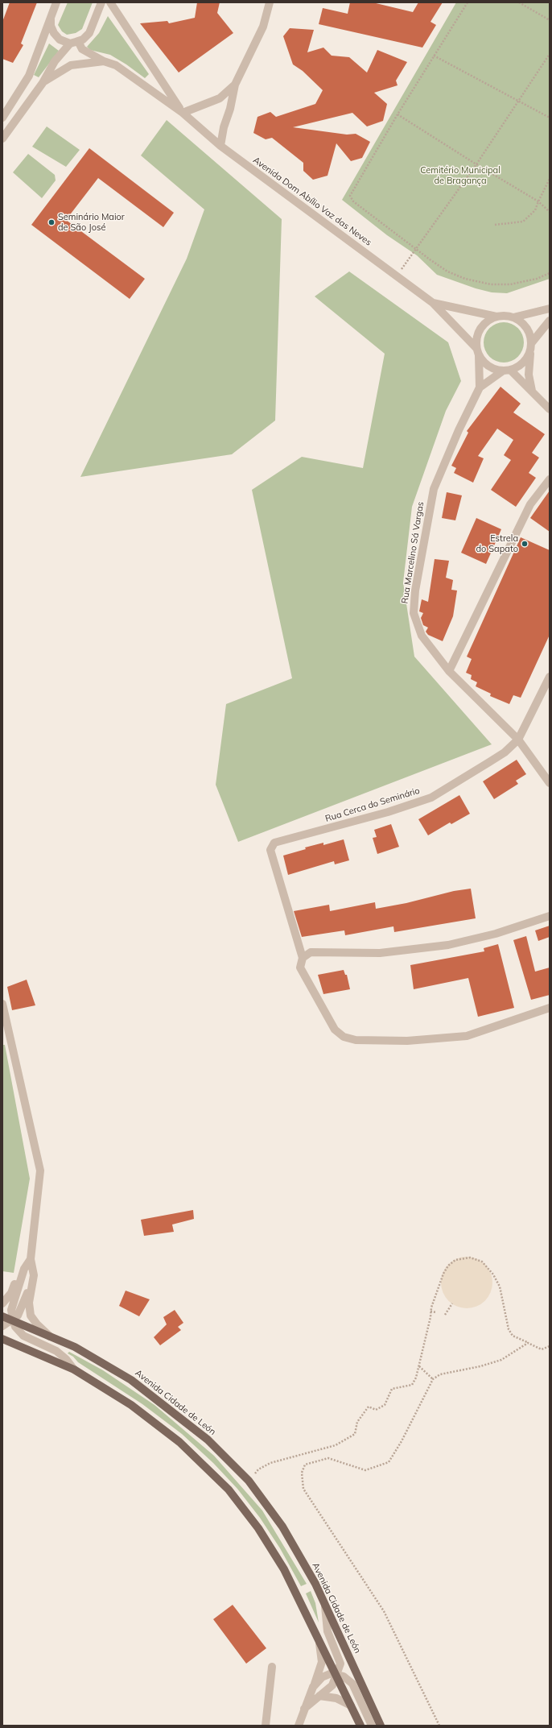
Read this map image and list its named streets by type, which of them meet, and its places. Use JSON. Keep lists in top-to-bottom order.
{
  "streets": {
    "main road": ["Avenida Cidade de León"],
    "street": ["Avenida Dom Abílio Vaz das Neves", "Rua Marcelino Sá Vargas", "Rua Cerca do Seminário"]
  },
  "crossings": [
    ["Avenida Dom Abílio Vaz das Neves", "Rua Marcelino Sá Vargas"],
    ["Rua Marcelino Sá Vargas", "Rua Cerca do Seminário"]
  ],
  "parks": ["Cemitério Municipal de Bragança"],
  "places": ["Seminário Maior de São José", "Estrela do Sapato"]
}
